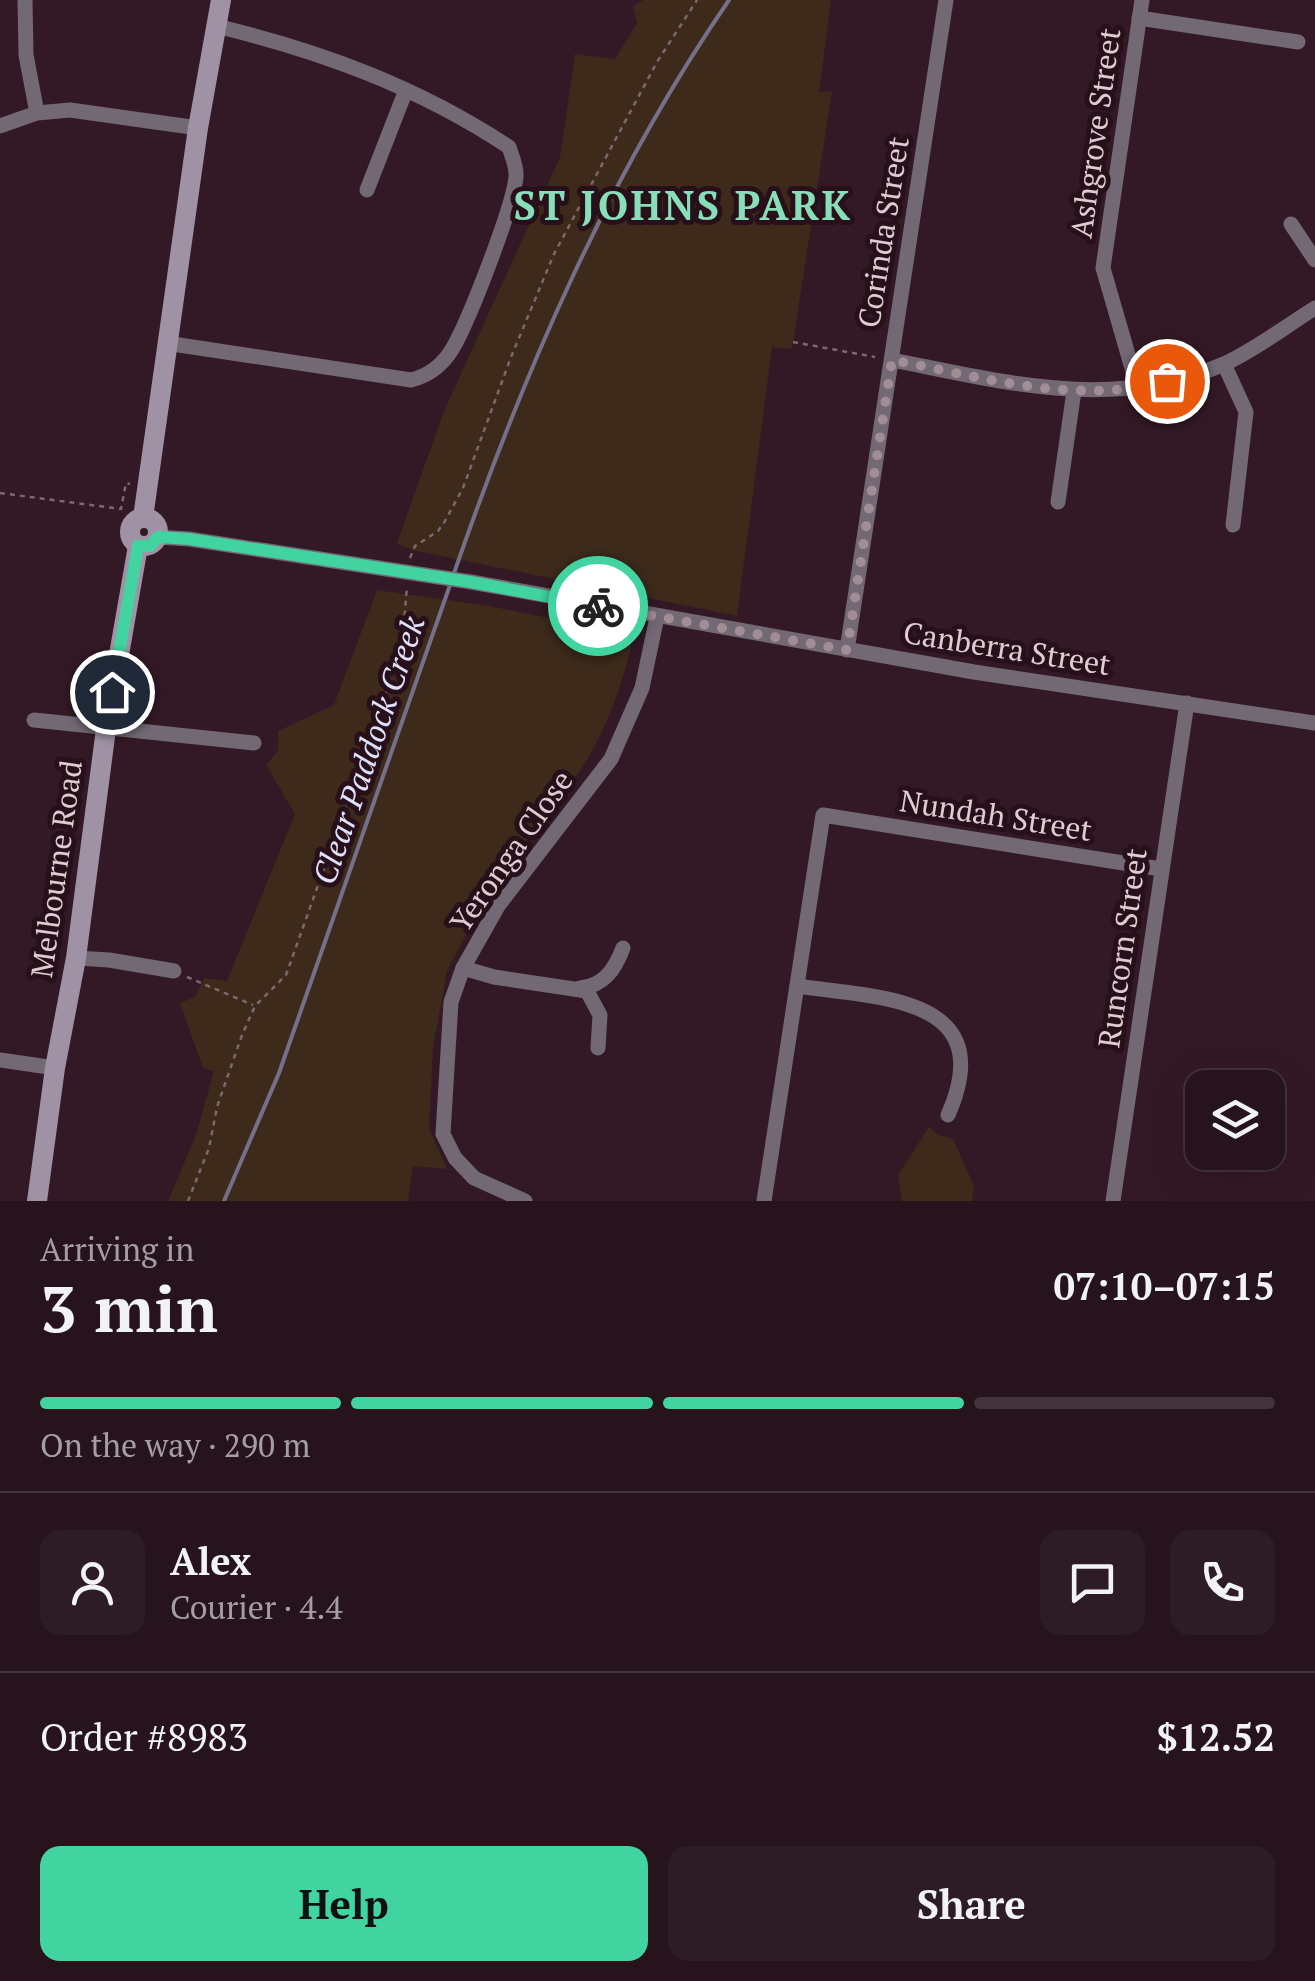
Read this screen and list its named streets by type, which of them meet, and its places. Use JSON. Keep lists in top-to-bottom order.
{
  "streets": {
    "street": [
      "Ashgrove Street",
      "Corinda Street",
      "Canberra Street",
      "Nundah Street",
      "Yeronga Close",
      "Melbourne Road",
      "Runcorn Street"
    ]
  },
  "crossings": [
    ["Corinda Street", "Canberra Street"],
    ["Canberra Street", "Yeronga Close"],
    ["Canberra Street", "Melbourne Road"],
    ["Canberra Street", "Runcorn Street"],
    ["Nundah Street", "Runcorn Street"]
  ],
  "districts": ["ST JOHNS PARK"],
  "water": ["Clear Paddock Creek"],
  "page": {
    "heading": ["3 min", "Arriving in", "07:10–07:15"],
    "panel": [
      "Alex",
      "Courier · 4.4",
      "Order #8983",
      "$12.52"
    ],
    "bar": "On the way · 290 m",
    "buttons": ["Help", "Share"]
  }
}
